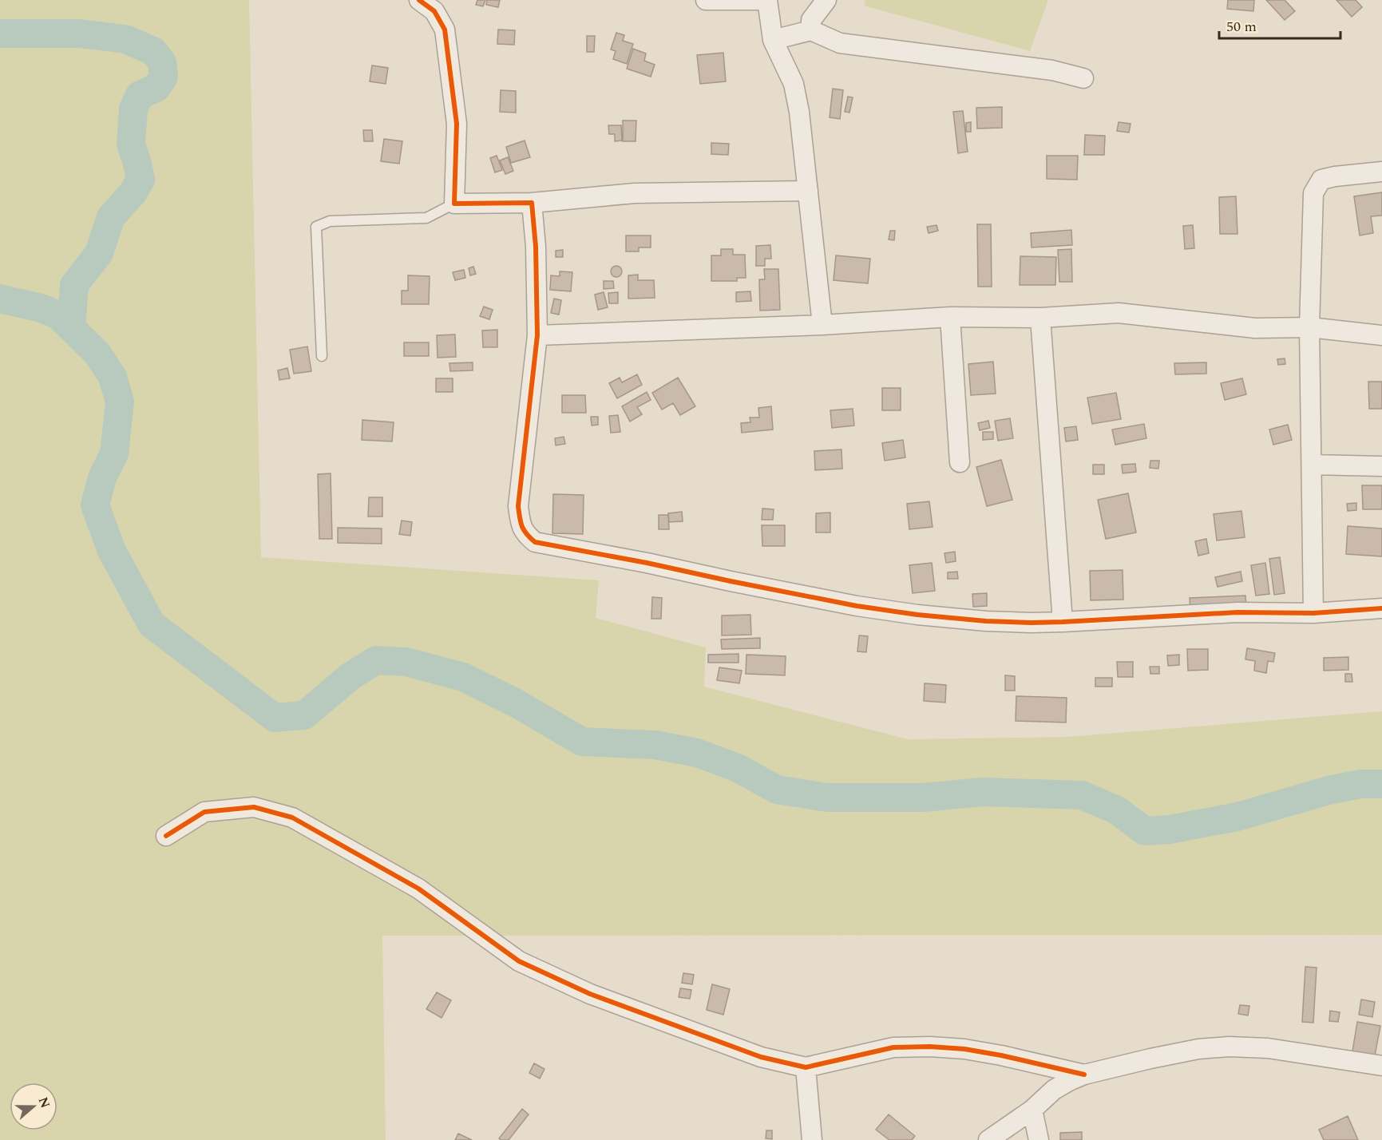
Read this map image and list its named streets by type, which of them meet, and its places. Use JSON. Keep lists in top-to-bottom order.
{
  "scale_bar": "50 m",
  "north": "right"
}
